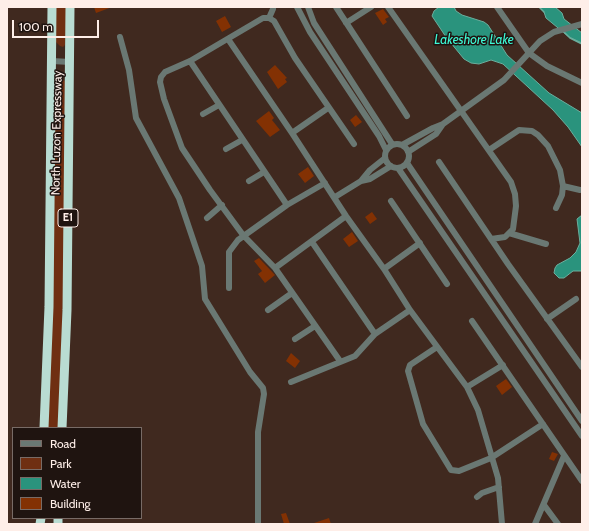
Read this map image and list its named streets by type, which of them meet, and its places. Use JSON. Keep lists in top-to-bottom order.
{
  "streets": {
    "highway": ["North Luzon Expressway", "E1"]
  },
  "water": ["Lakeshore Lake"],
  "legend": [
    "Road",
    "Park",
    "Water",
    "Building"
  ],
  "scale_bar": "100 m"
}
